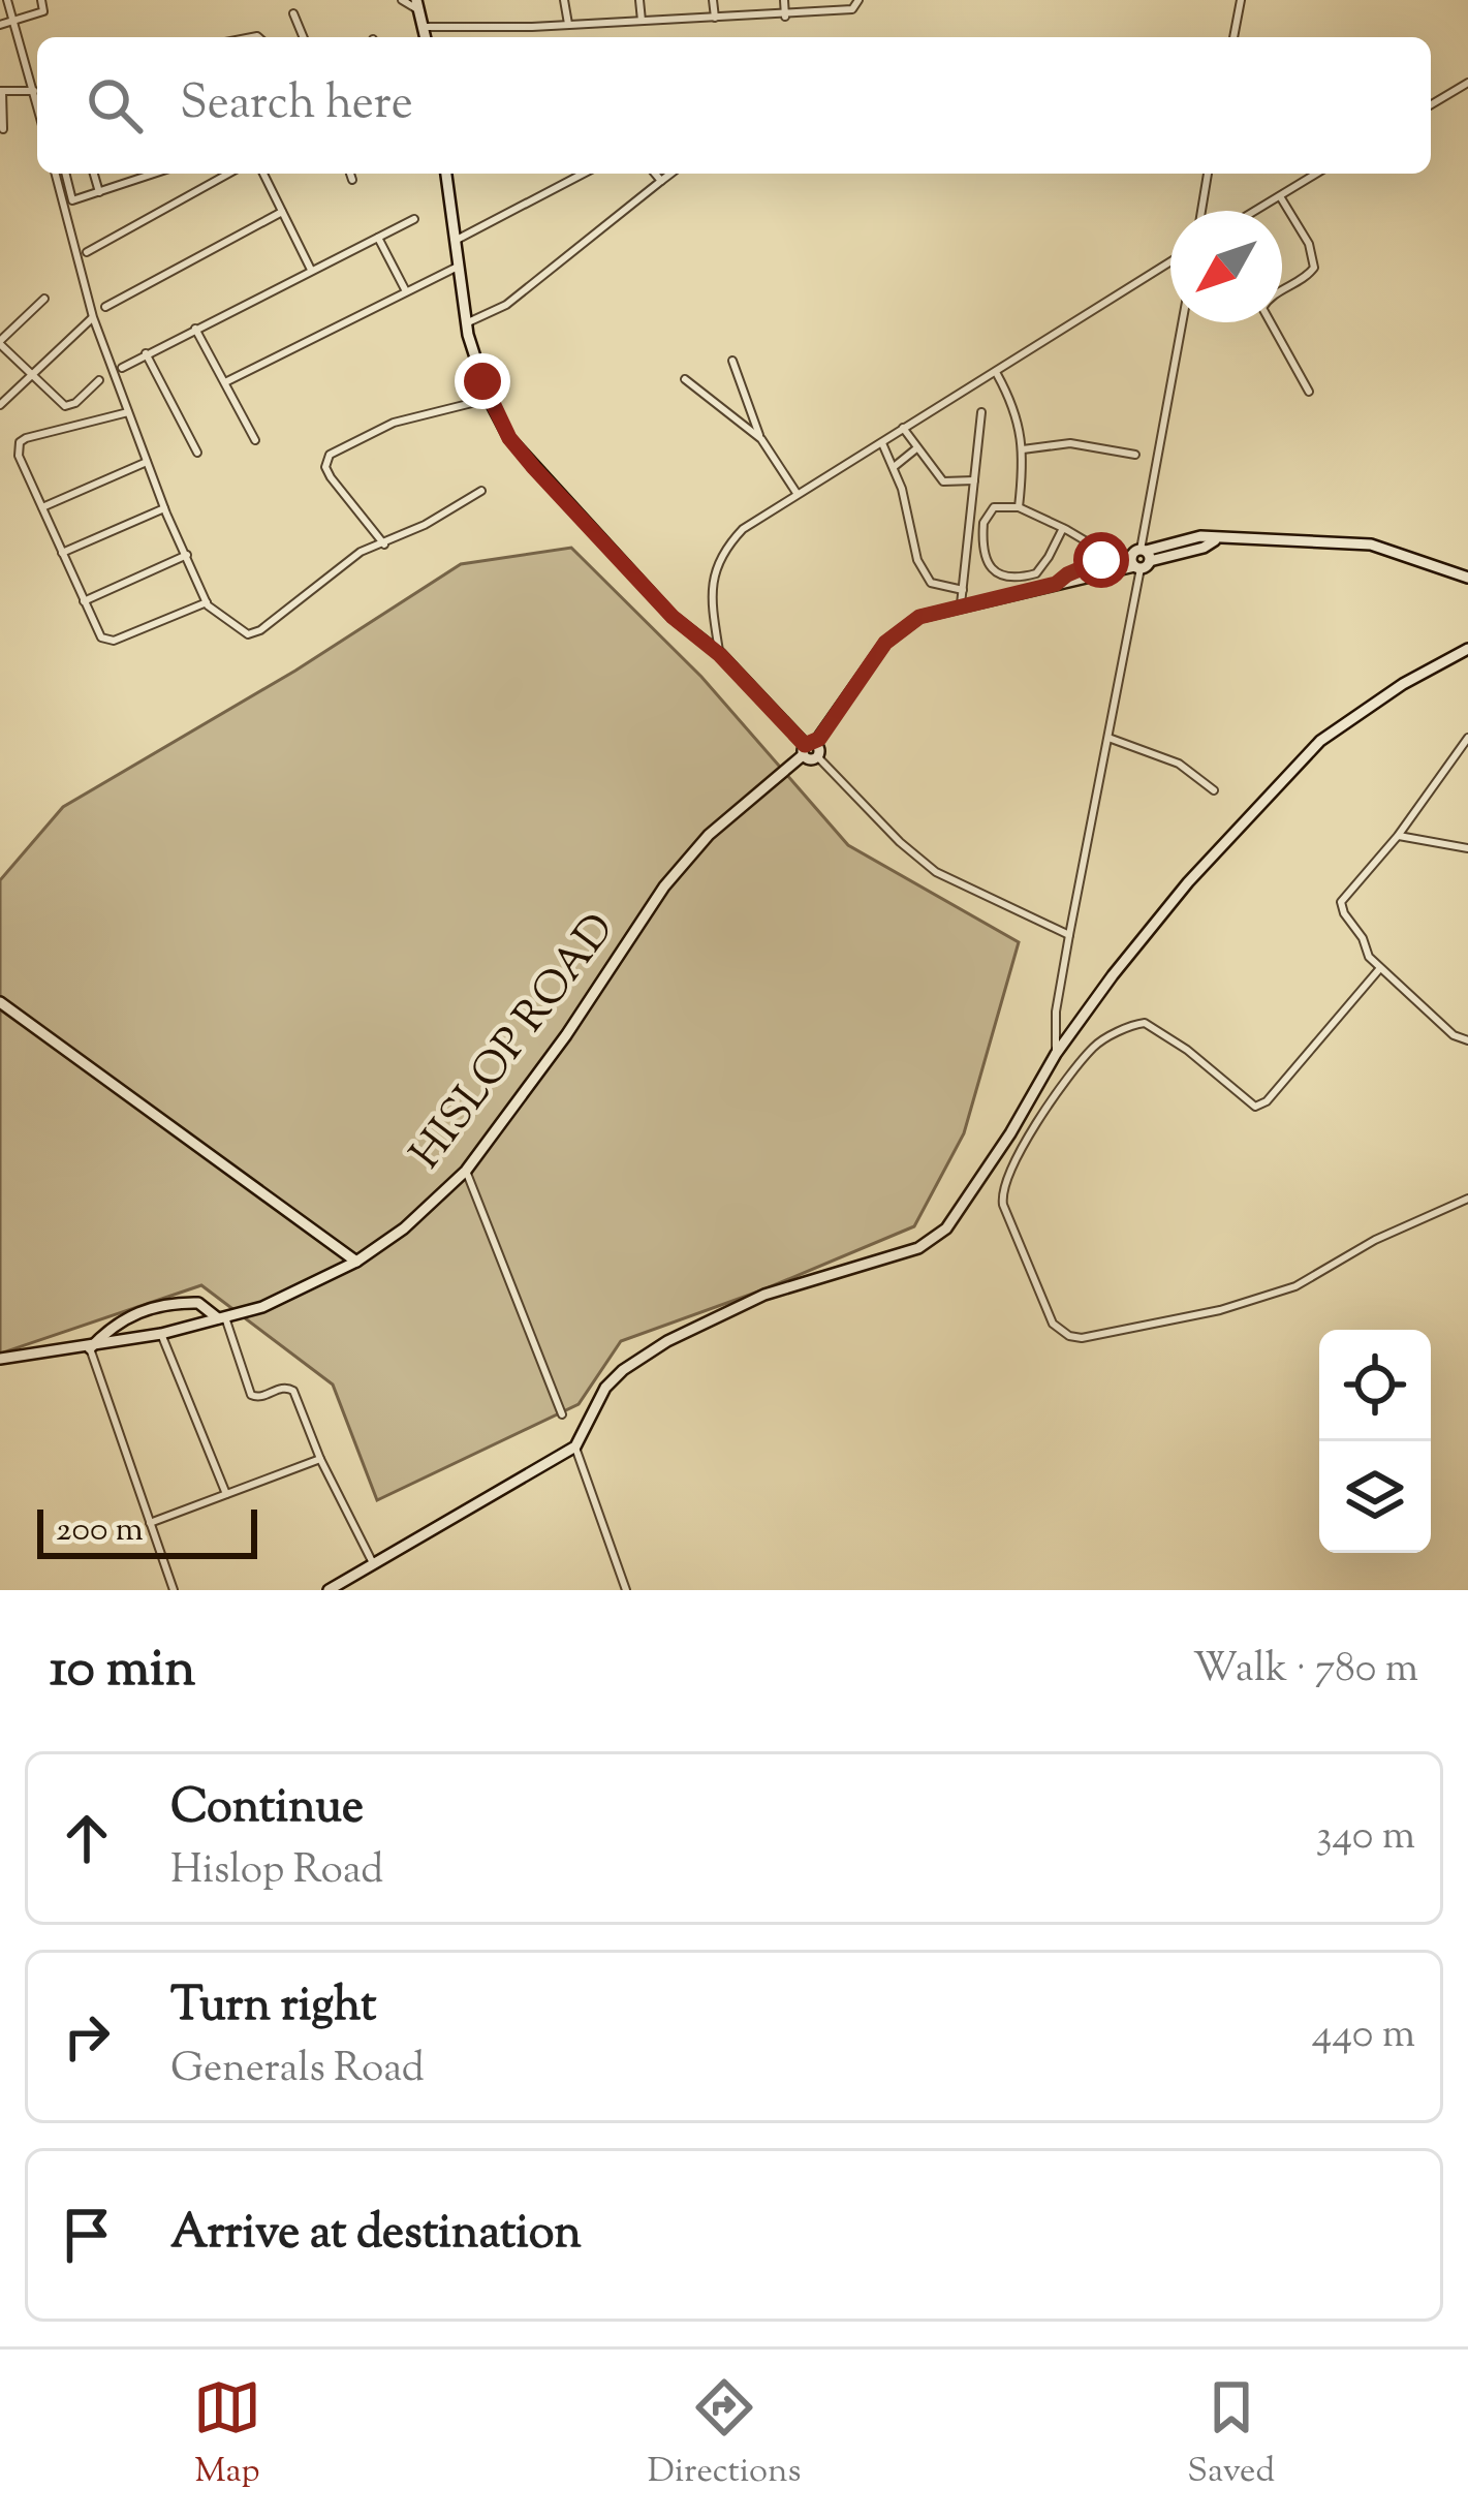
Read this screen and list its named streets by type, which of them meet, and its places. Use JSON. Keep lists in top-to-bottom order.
{
  "streets": {
    "street": ["HISLOP ROAD"]
  },
  "scale_bar": "200 m",
  "north": "bottom left",
  "page": {
    "search": "Search here",
    "scale": "200 m",
    "heading": ["10 min", "Walk · 780 m"],
    "list": [
      ["Continue", "Hislop Road", "340 m"],
      ["Turn right", "Generals Road", "440 m"],
      "Arrive at destination"
    ],
    "nav": ["Map", "Directions", "Saved"]
  }
}
